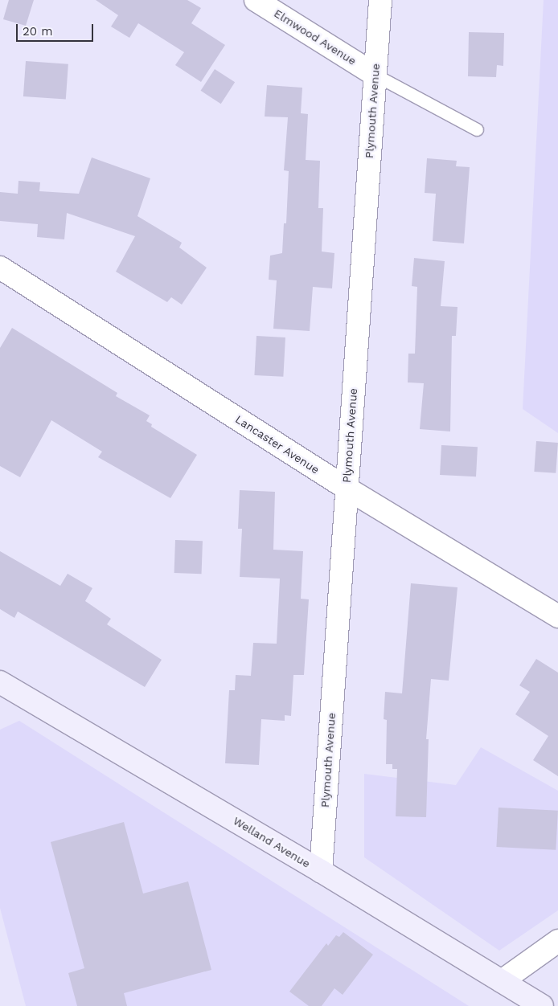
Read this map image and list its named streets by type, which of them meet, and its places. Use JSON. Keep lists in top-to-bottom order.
{
  "streets": {
    "main road": ["Welland Avenue"],
    "street": ["Elmwood Avenue", "Plymouth Avenue", "Lancaster Avenue"]
  },
  "crossings": [
    ["Elmwood Avenue", "Plymouth Avenue"],
    ["Plymouth Avenue", "Lancaster Avenue"],
    ["Plymouth Avenue", "Welland Avenue"]
  ],
  "scale_bar": "20 m"
}
